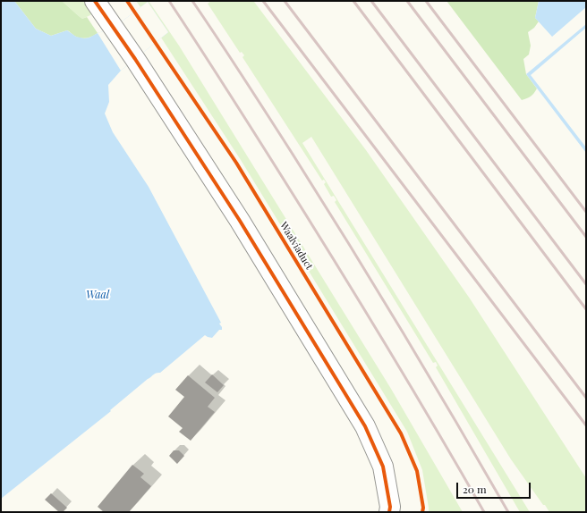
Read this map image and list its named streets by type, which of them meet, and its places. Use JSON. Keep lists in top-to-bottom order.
{
  "streets": {
    "cycle path": ["Waalviaduct"]
  },
  "water": ["Waal"],
  "scale_bar": "20 m"
}
